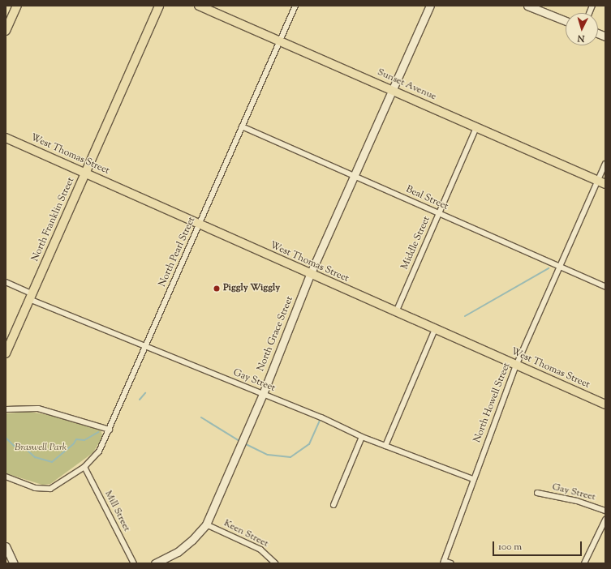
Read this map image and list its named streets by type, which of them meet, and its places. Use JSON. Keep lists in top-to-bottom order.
{
  "streets": {
    "main road": [
      "Sunset Avenue",
      "West Thomas Street",
      "North Franklin Street",
      "North Grace Street"
    ],
    "street": [
      "Beal Street",
      "Middle Street",
      "North Pearl Street",
      "Gay Street",
      "North Howell Street",
      "Mill Street",
      "Keen Street"
    ]
  },
  "crossings": [
    ["Sunset Avenue", "Middle Street"],
    ["Sunset Avenue", "North Pearl Street"],
    ["Sunset Avenue", "North Grace Street"],
    ["Sunset Avenue", "North Howell Street"],
    ["West Thomas Street", "North Franklin Street"],
    ["West Thomas Street", "Middle Street"],
    ["West Thomas Street", "North Pearl Street"],
    ["West Thomas Street", "North Grace Street"],
    ["West Thomas Street", "North Howell Street"],
    ["Beal Street", "Middle Street"],
    ["Beal Street", "North Pearl Street"],
    ["Beal Street", "North Grace Street"],
    ["Beal Street", "North Howell Street"],
    ["North Franklin Street", "Gay Street"],
    ["North Pearl Street", "Gay Street"],
    ["North Pearl Street", "Mill Street"],
    ["North Grace Street", "Gay Street"],
    ["North Grace Street", "Keen Street"],
    ["Gay Street", "North Howell Street"]
  ],
  "parks": ["Braswell Park"],
  "places": ["Piggly Wiggly"],
  "scale_bar": "100 m",
  "north": "bottom"
}
